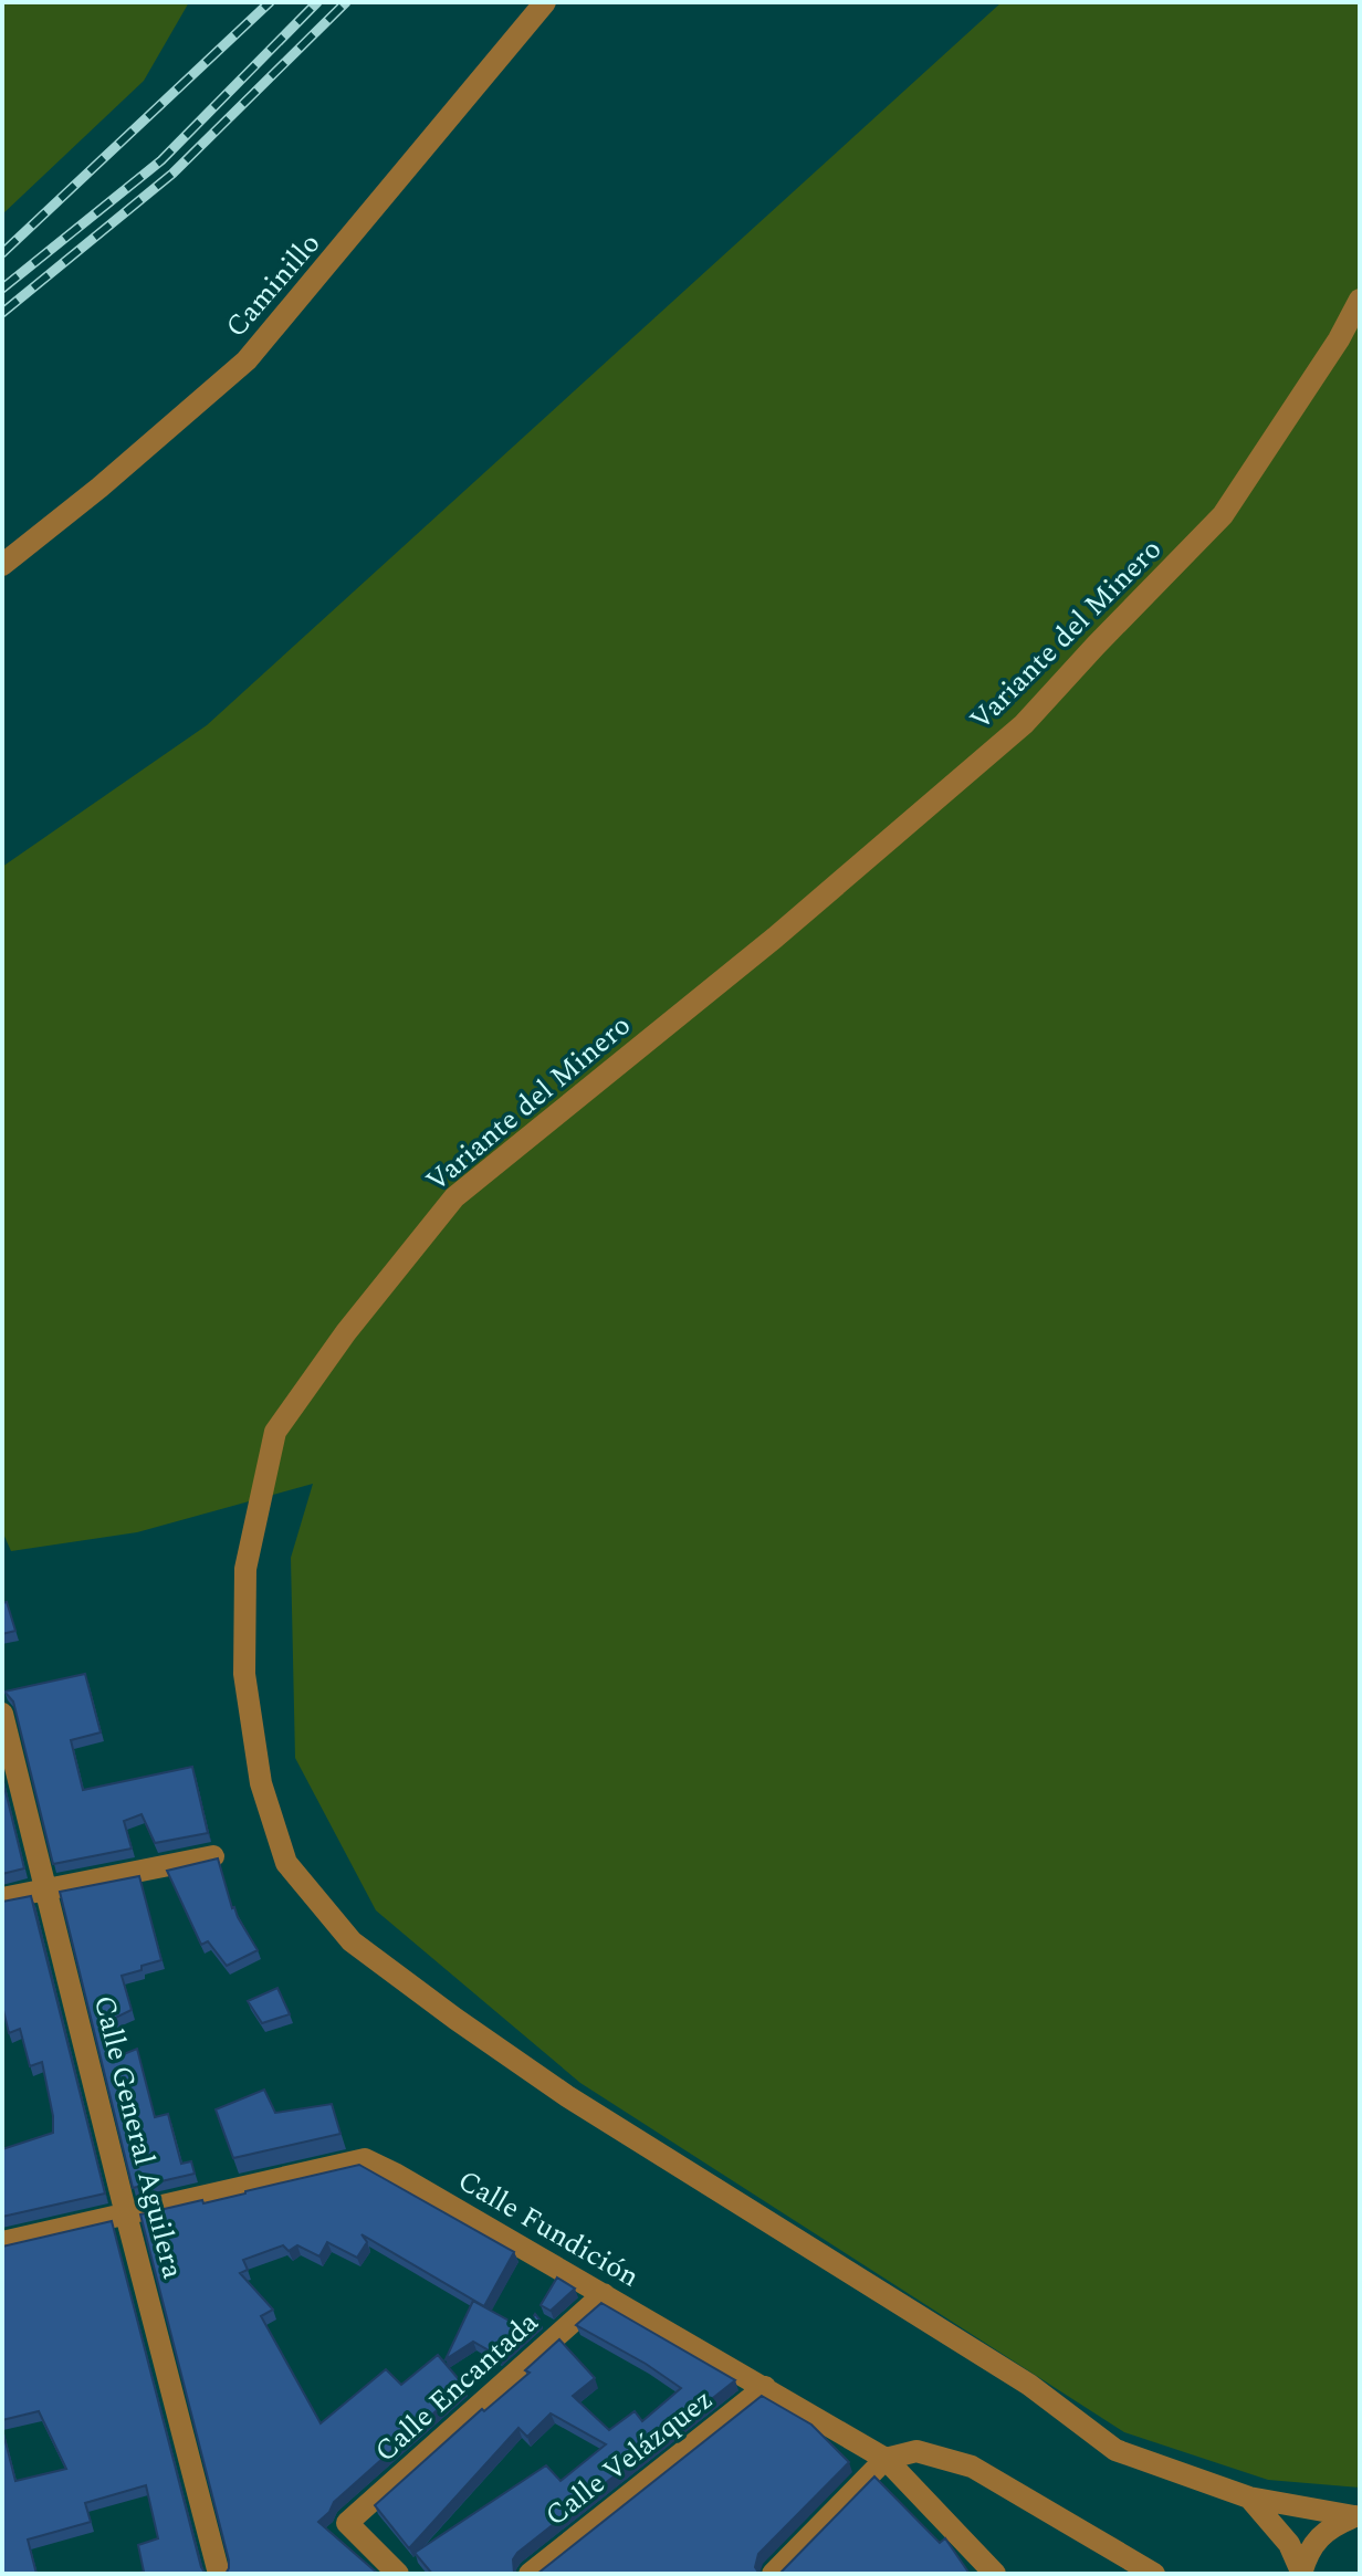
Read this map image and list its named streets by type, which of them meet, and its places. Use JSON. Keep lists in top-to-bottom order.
{
  "streets": {
    "street": [
      "Caminillo",
      "Variante del Minero",
      "Calle General Aguilera",
      "Calle Fundición",
      "Calle Encantada",
      "Calle Velázquez"
    ]
  },
  "crossings": [
    ["Calle General Aguilera", "Calle Fundición"],
    ["Calle Fundición", "Calle Encantada"],
    ["Calle Fundición", "Calle Velázquez"]
  ]
}
